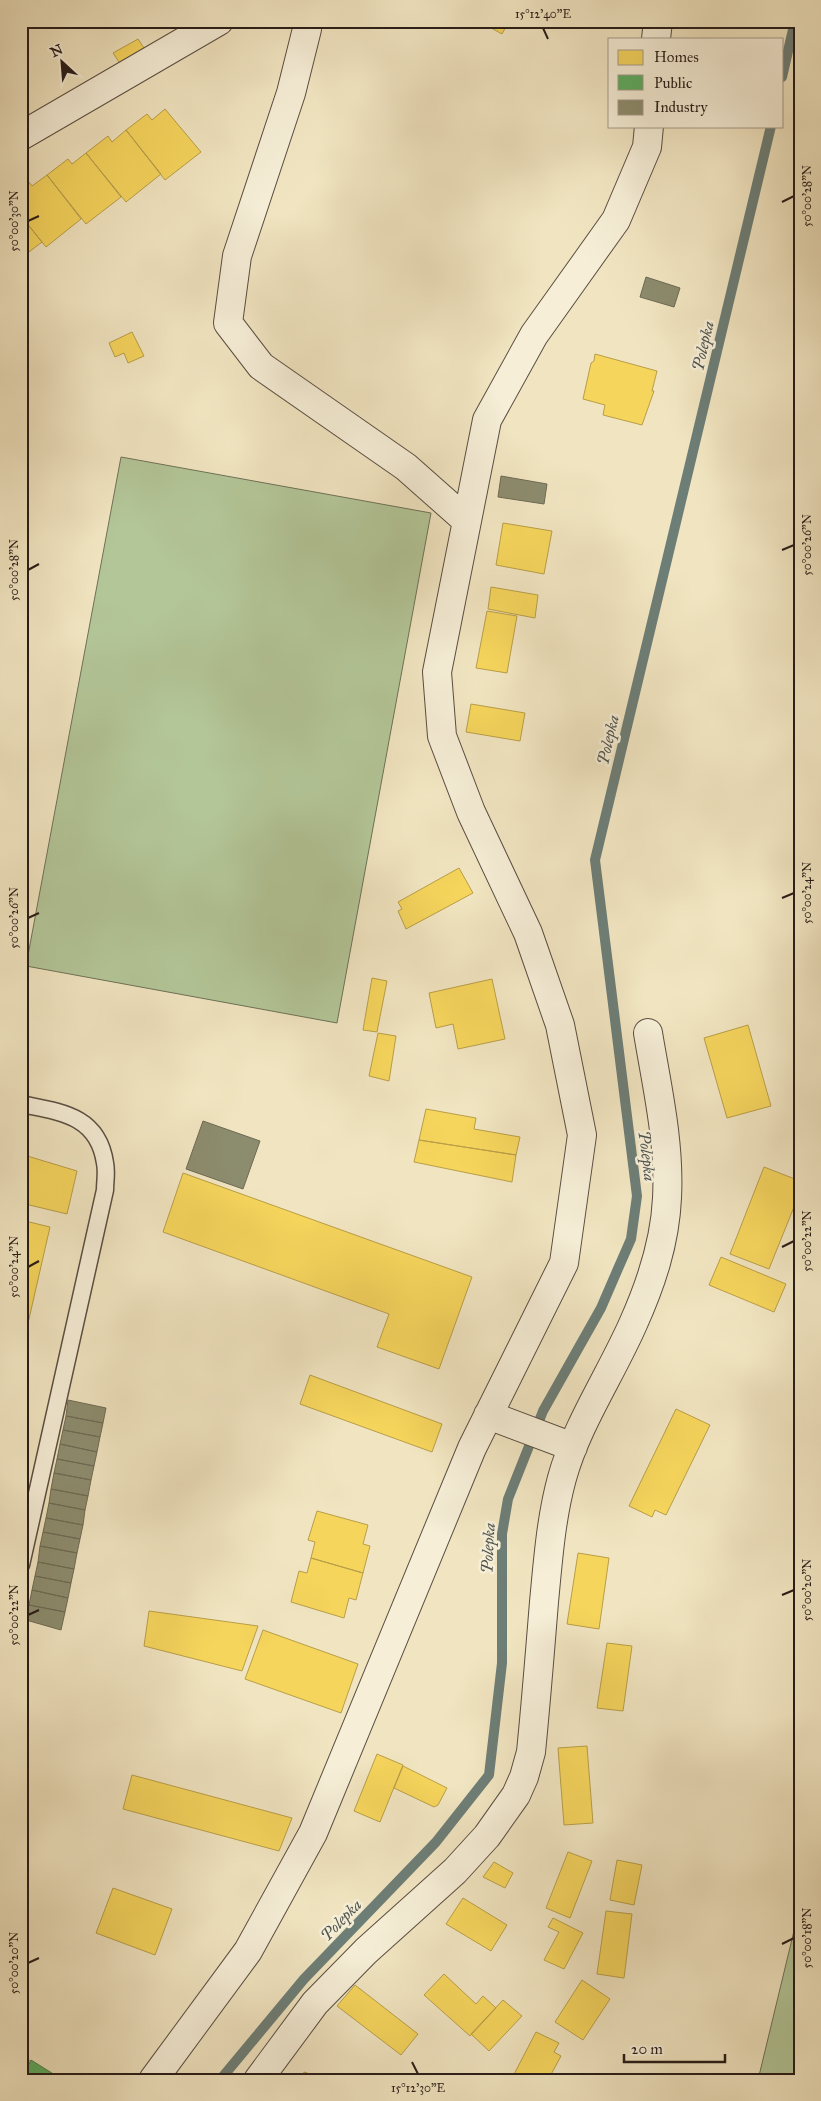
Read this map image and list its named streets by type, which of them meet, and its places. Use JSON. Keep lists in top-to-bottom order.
{
  "water": ["Polepka"],
  "legend": ["Homes", "Public", "Industry"],
  "scale_bar": "20 m",
  "north": "top left",
  "coordinates": [
    "15°12'40\"E",
    "50°00'28\"N",
    "50°00'30\"N",
    "50°00'26\"N",
    "50°00'24\"N",
    "50°00'22\"N",
    "50°00'20\"N",
    "50°00'18\"N",
    "15°12'30\"E"
  ]
}
